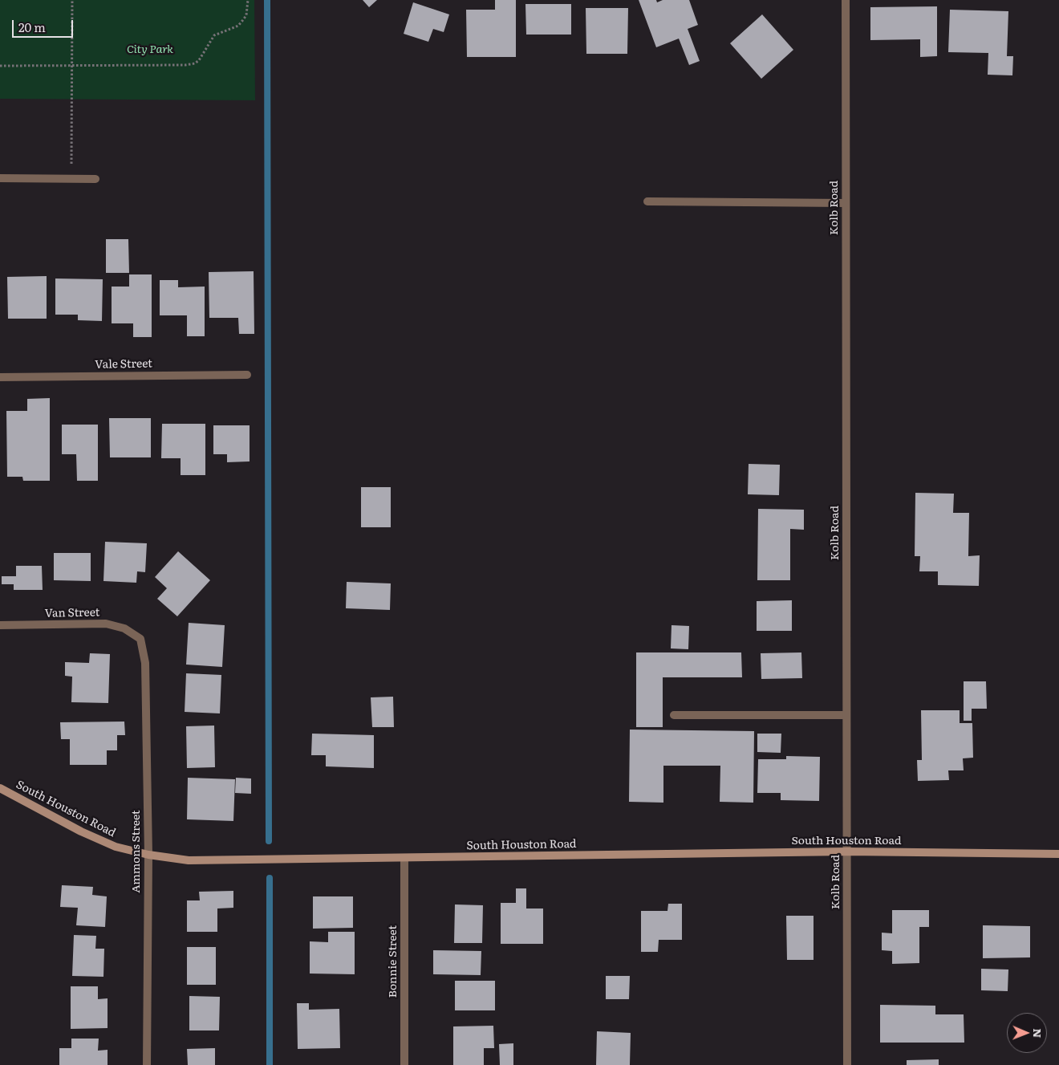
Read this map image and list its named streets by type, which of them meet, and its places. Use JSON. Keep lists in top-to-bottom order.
{
  "streets": {
    "street": [
      "Kolb Road",
      "Vale Street",
      "Van Street",
      "South Houston Road",
      "Ammons Street",
      "Bonnie Street"
    ]
  },
  "crossings": [
    ["Kolb Road", "South Houston Road"],
    ["Van Street", "Ammons Street"],
    ["South Houston Road", "Ammons Street"],
    ["South Houston Road", "Bonnie Street"]
  ],
  "parks": ["City Park"],
  "scale_bar": "20 m",
  "north": "right"
}
